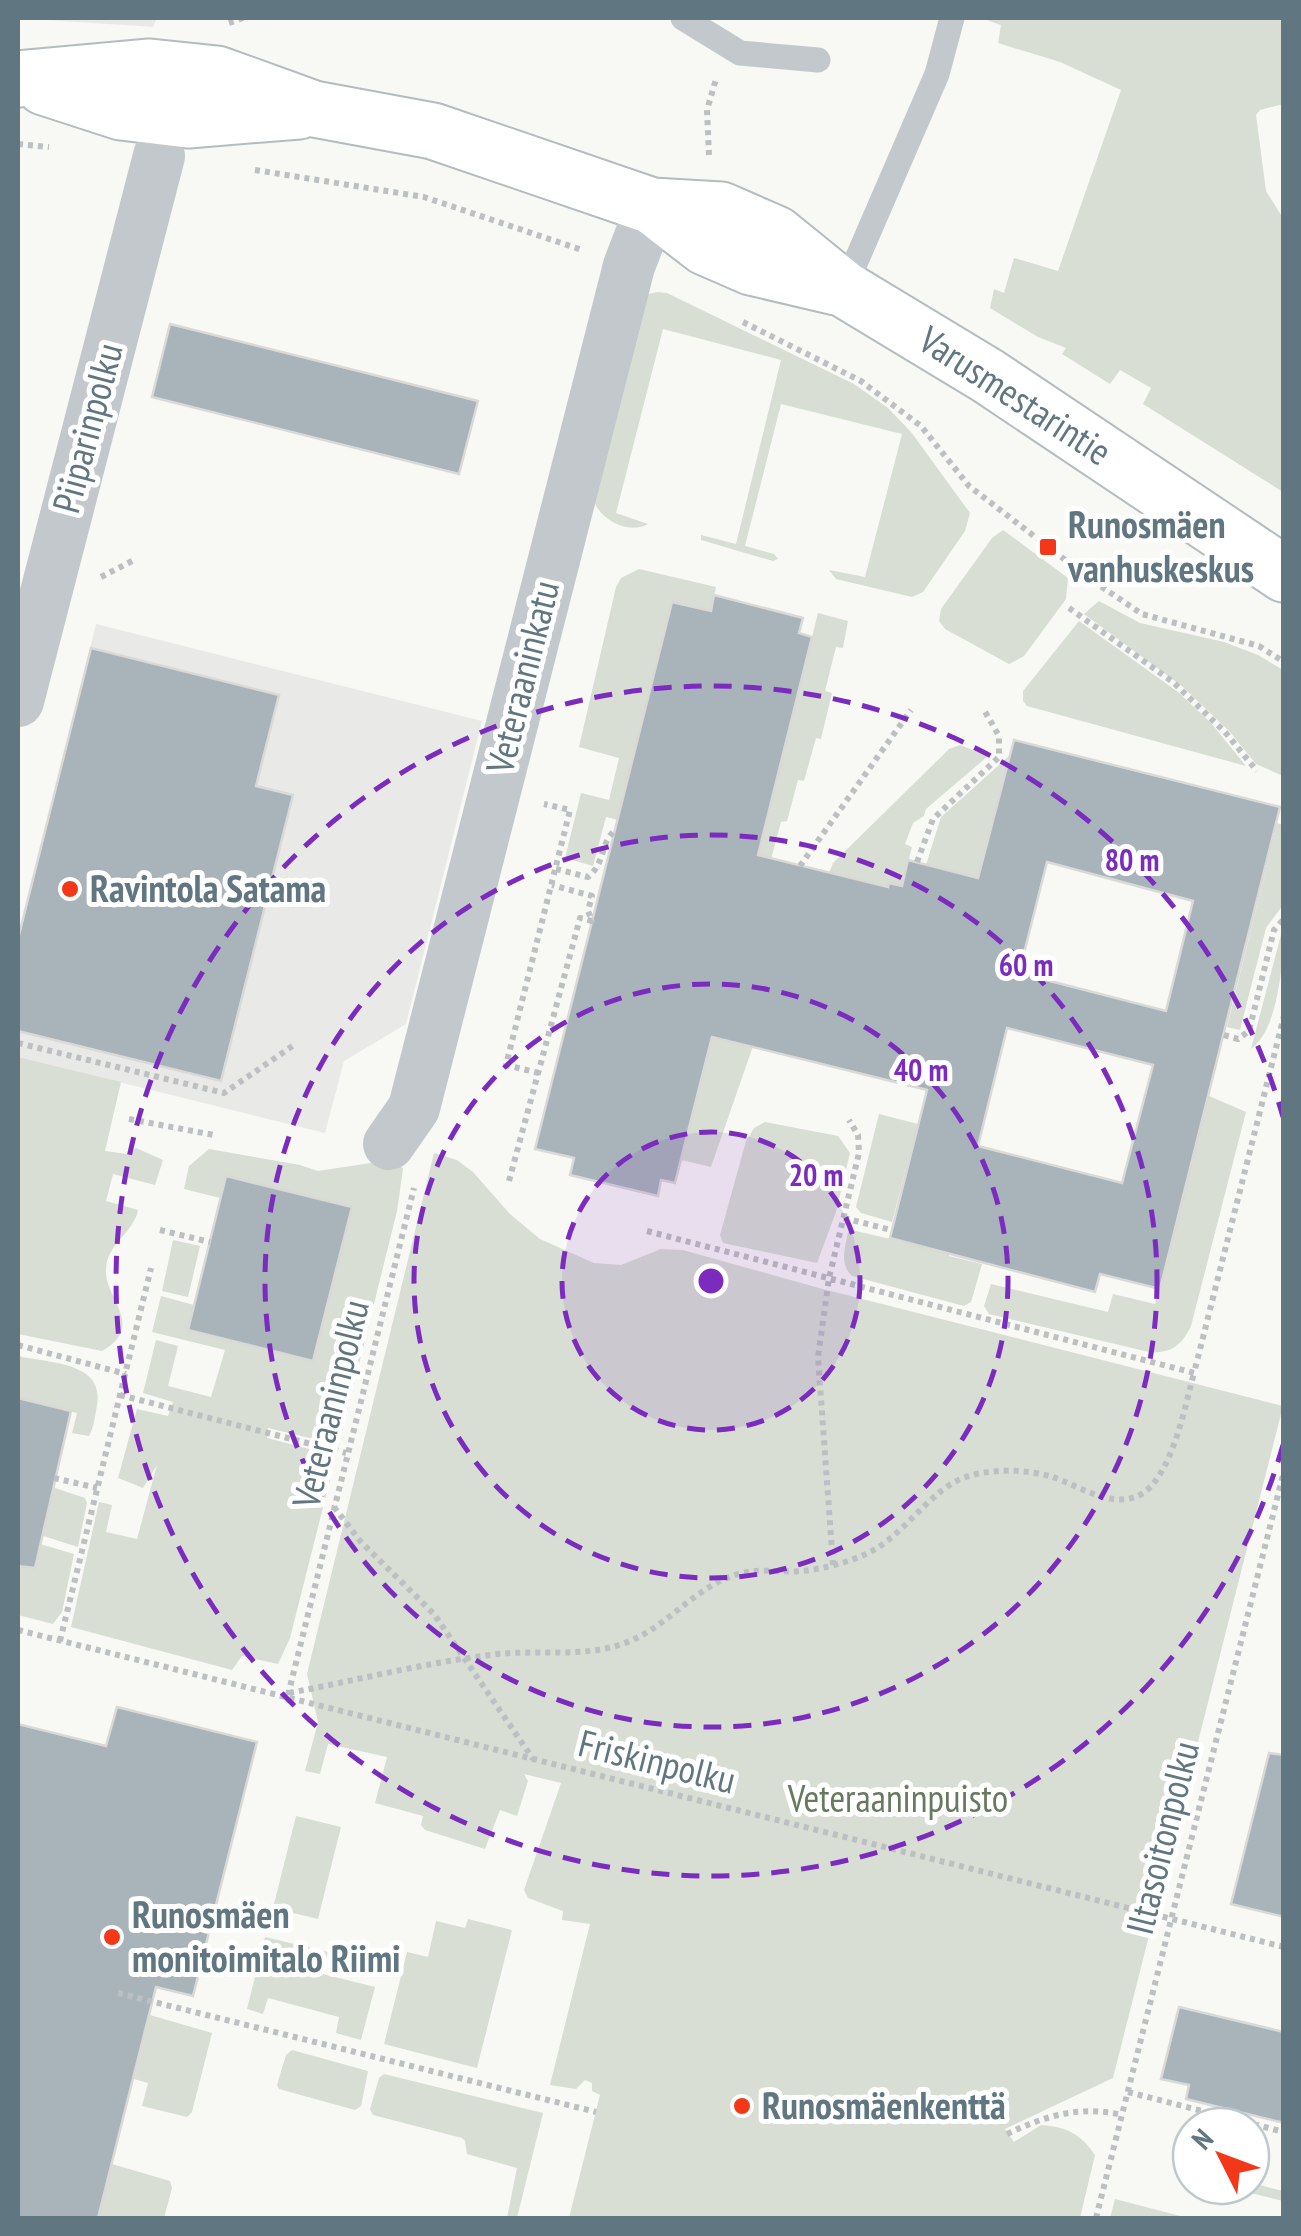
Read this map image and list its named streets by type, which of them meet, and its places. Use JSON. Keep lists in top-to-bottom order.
{
  "streets": {
    "street": ["Varusmestarintie", "Piiparinpolku", "Veteraaninkatu"],
    "path": ["Veteraaninpolku", "Friskinpolku", "Iltasoitonpolku"]
  },
  "crossings": [
    ["Varusmestarintie", "Veteraaninkatu"],
    ["Veteraaninkatu", "Veteraaninpolku"],
    ["Veteraaninpolku", "Friskinpolku"],
    ["Friskinpolku", "Iltasoitonpolku"]
  ],
  "parks": ["Veteraaninpuisto"],
  "places": {
    "transit": ["Runosmäen vanhuskeskus"],
    "other": ["Ravintola Satama", "Runosmäen monitoimitalo Riimi", "Runosmäenkenttä"]
  },
  "north": "top left",
  "rings": [
    "80 m",
    "60 m",
    "40 m",
    "20 m"
  ]
}
